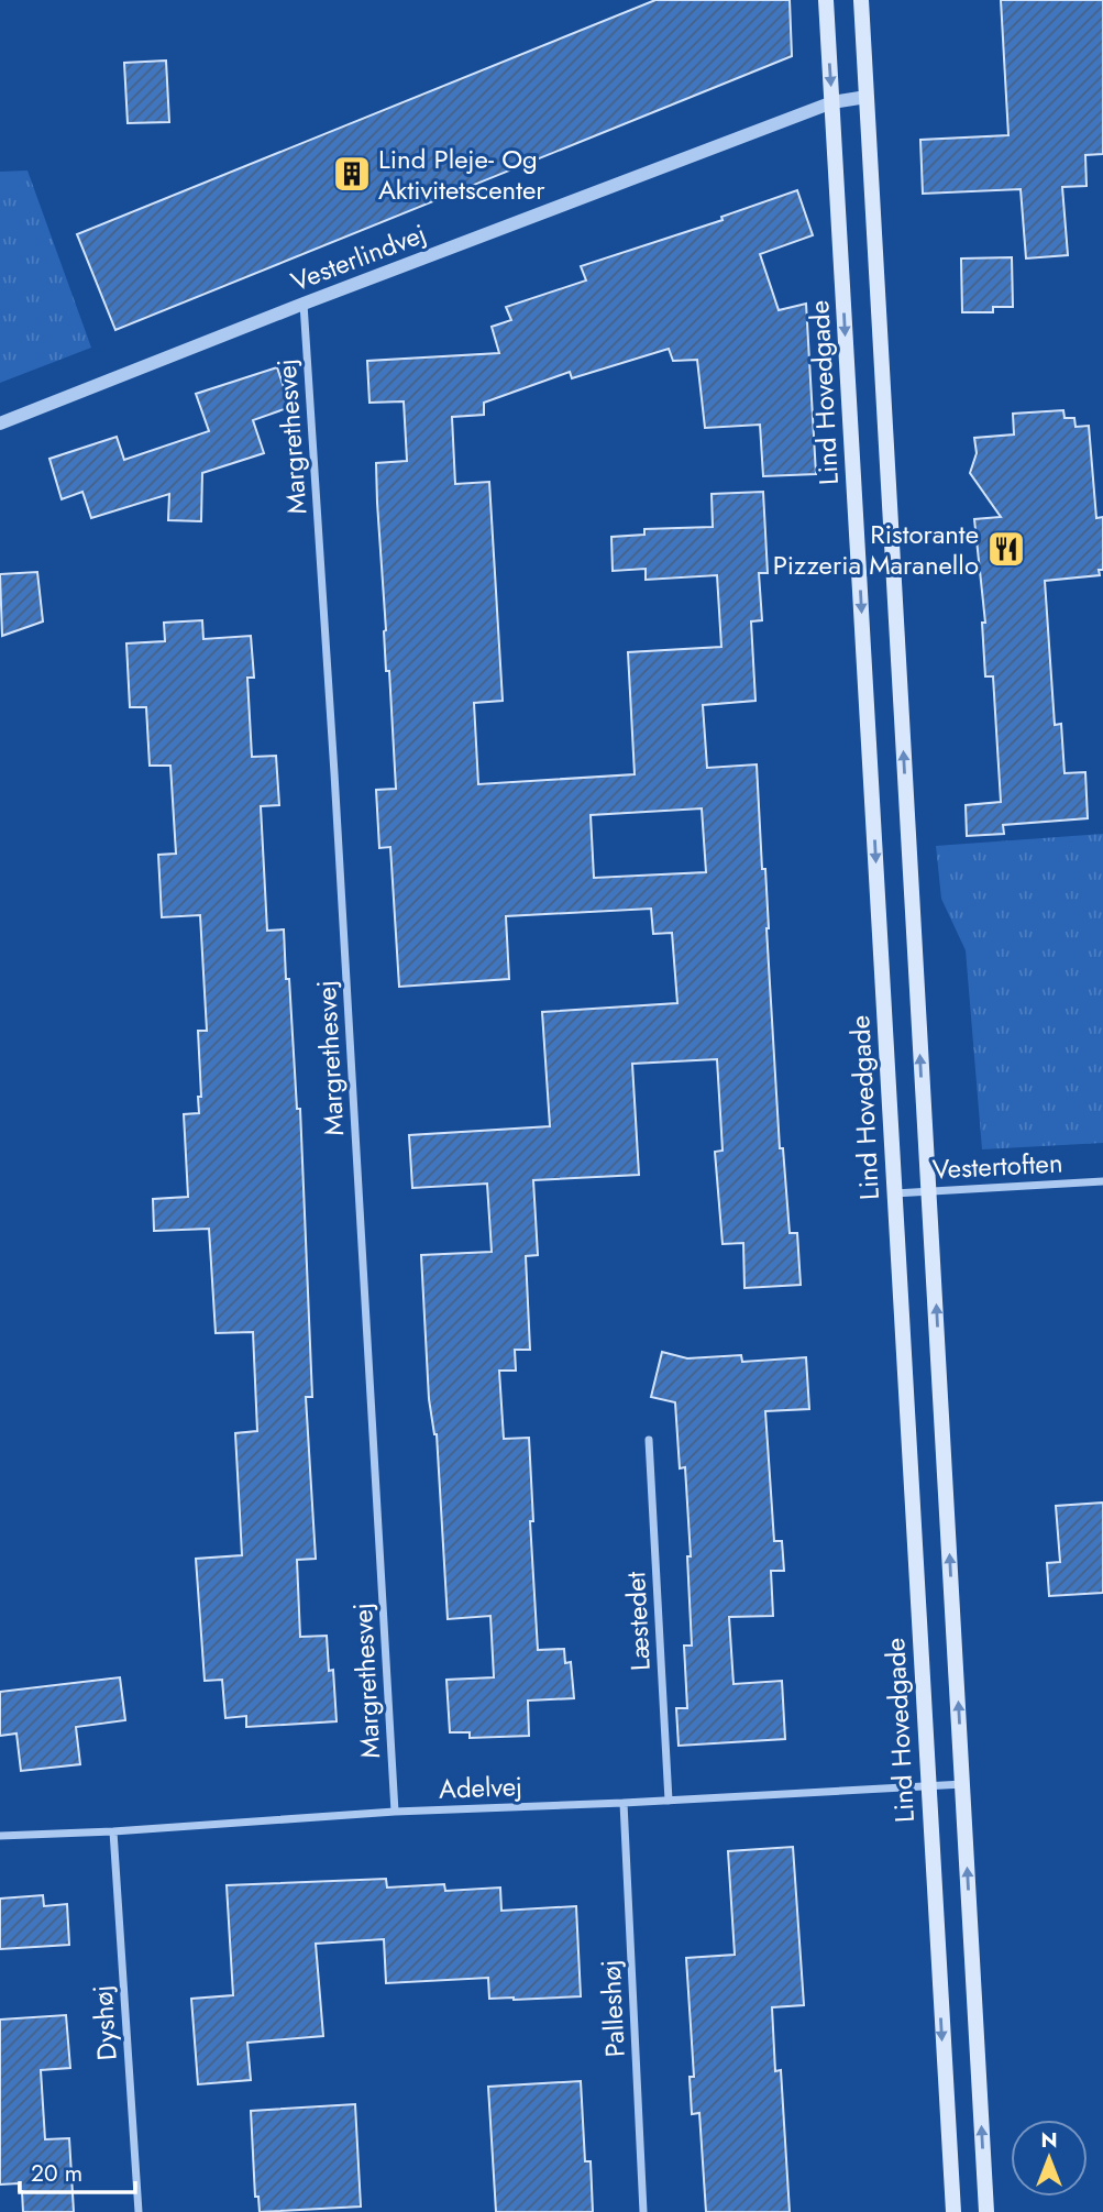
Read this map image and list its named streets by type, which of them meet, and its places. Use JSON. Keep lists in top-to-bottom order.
{
  "streets": {
    "main road": ["Lind Hovedgade"],
    "street": [
      "Vesterlindvej",
      "Margrethesvej",
      "Vestertoften",
      "Læstedet",
      "Adelvej",
      "Palleshøj",
      "Dyshøj"
    ]
  },
  "crossings": [
    ["Vesterlindvej", "Lind Hovedgade"],
    ["Vesterlindvej", "Margrethesvej"],
    ["Lind Hovedgade", "Vestertoften"],
    ["Lind Hovedgade", "Adelvej"],
    ["Margrethesvej", "Adelvej"],
    ["Læstedet", "Adelvej"],
    ["Adelvej", "Palleshøj"],
    ["Adelvej", "Dyshøj"]
  ],
  "places": {
    "building": ["Lind Pleje- Og Aktivitetscenter"],
    "restaurant": ["Ristorante Pizzeria Maranello"]
  },
  "scale_bar": "20 m",
  "north": "top"
}
